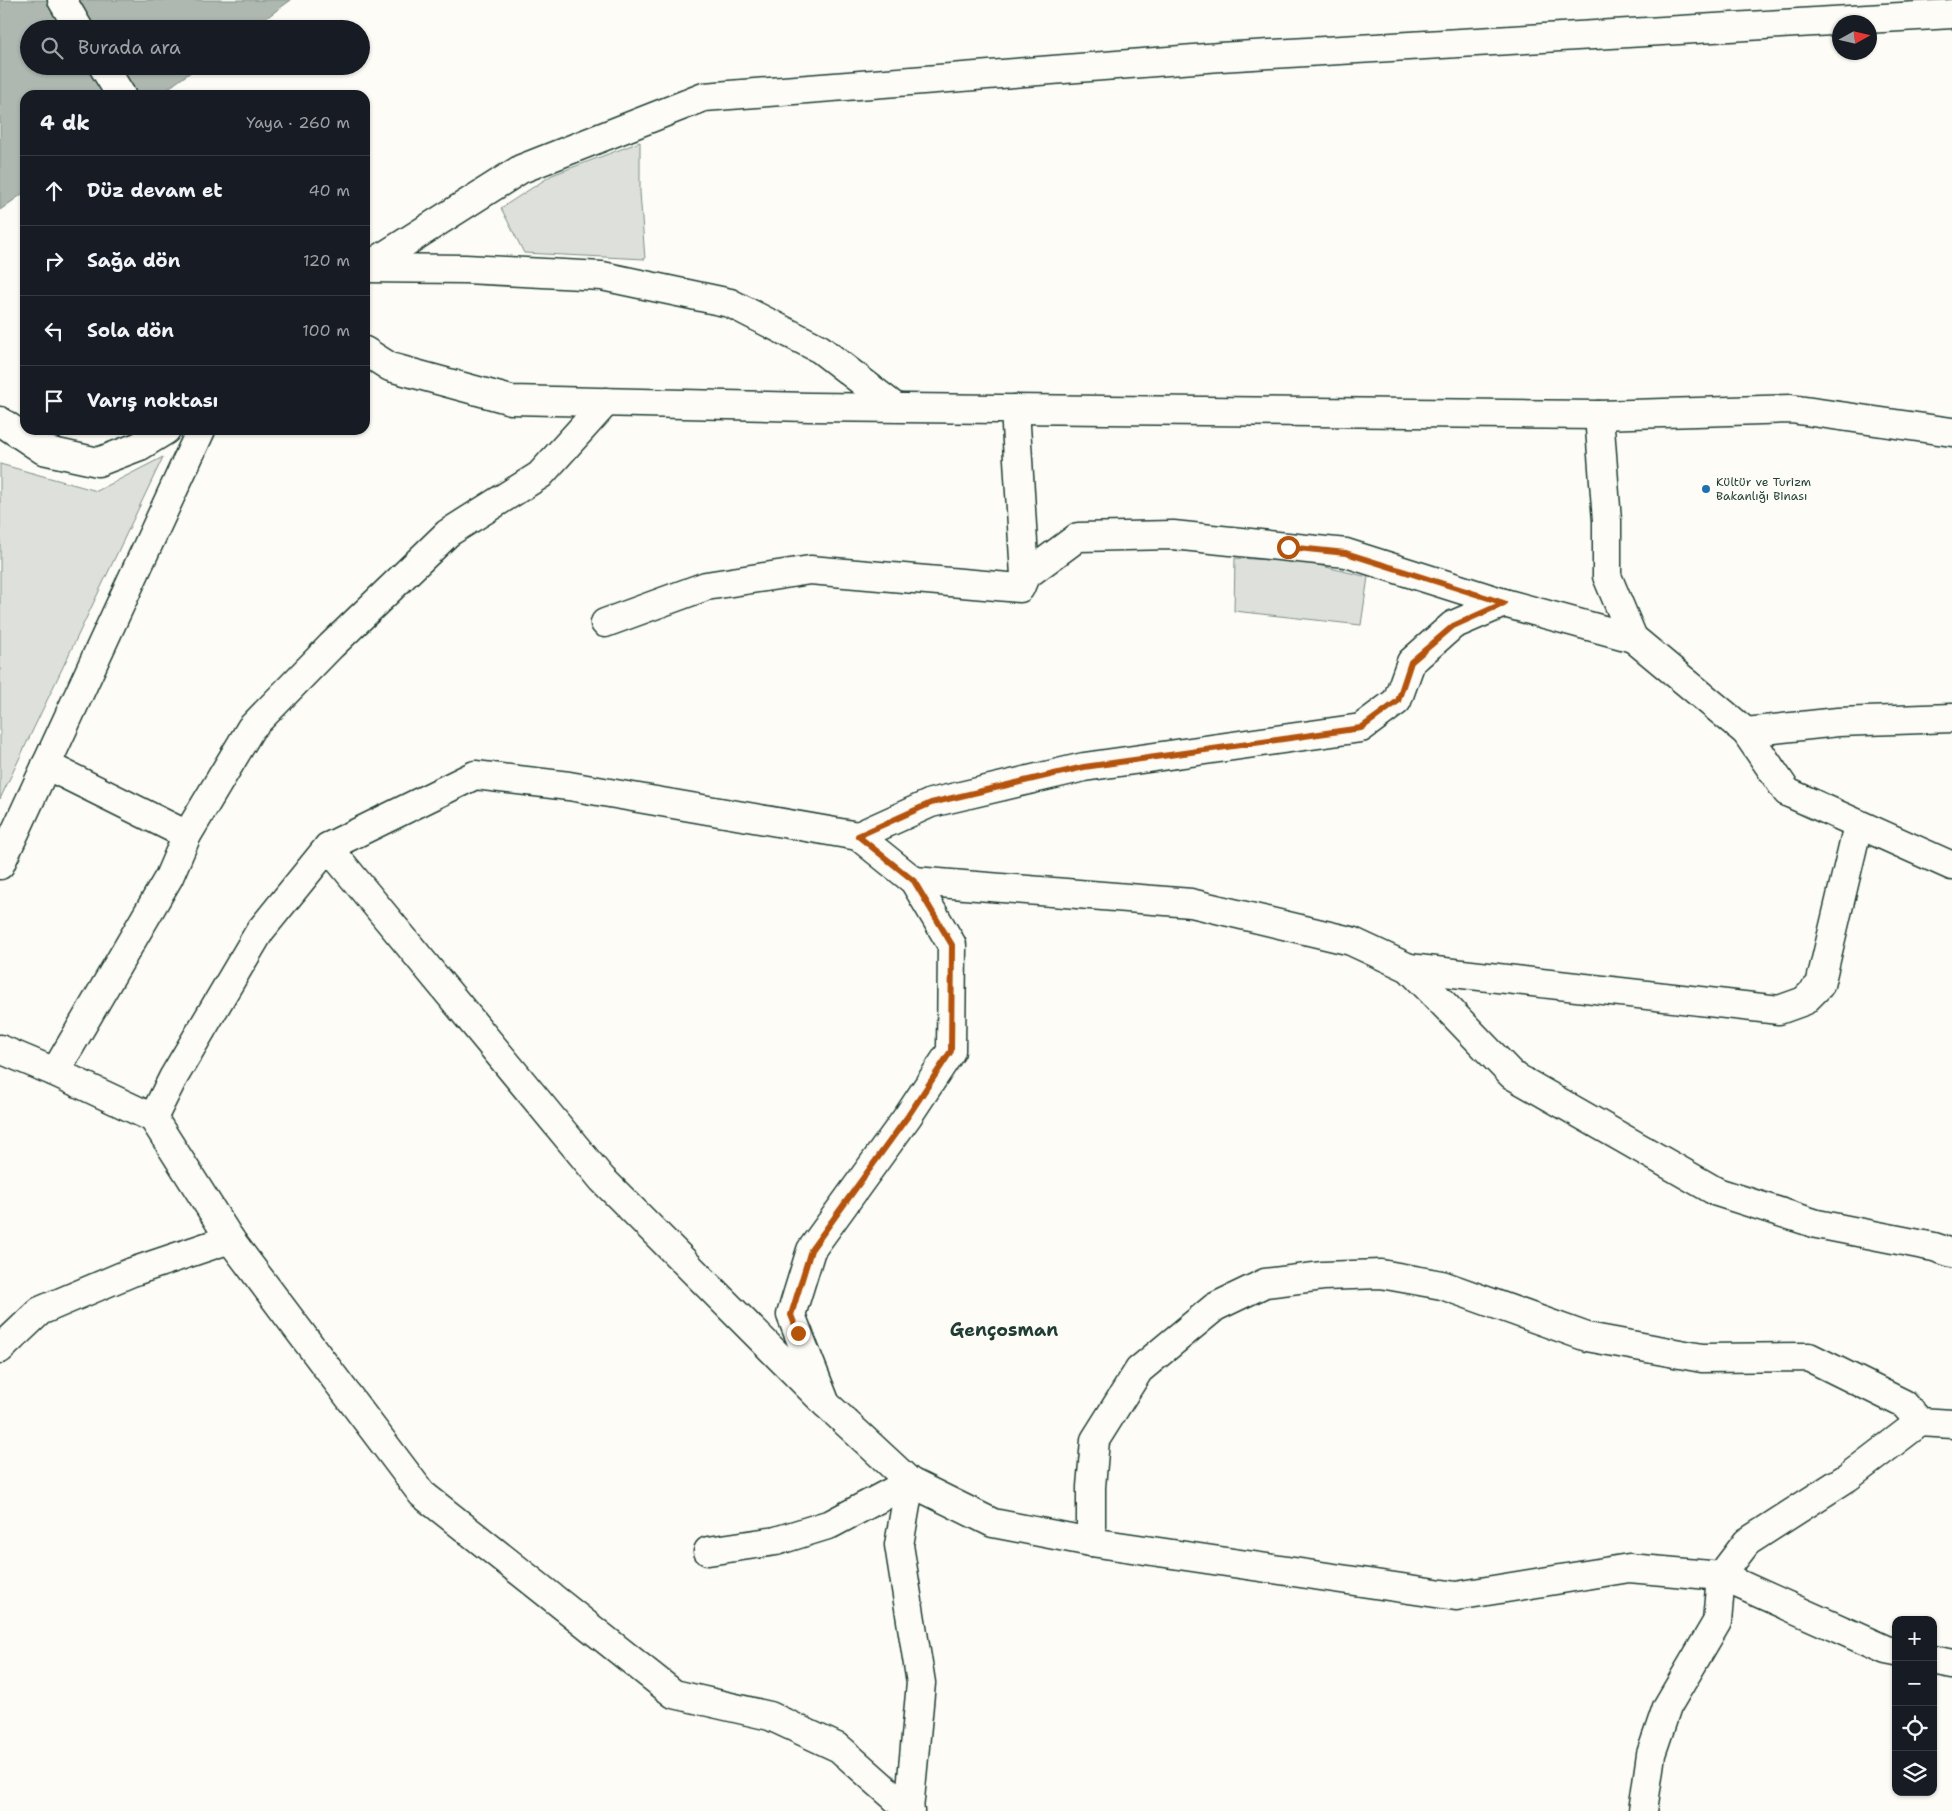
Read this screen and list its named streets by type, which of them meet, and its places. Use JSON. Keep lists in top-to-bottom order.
{
  "districts": ["Gençosman"],
  "places": ["Kültür ve Turizm Bakanlığı Binası"],
  "north": "right",
  "page": {
    "search": "Burada ara",
    "heading": ["4 dk", "Yaya · 260 m"],
    "list": [
      ["Düz devam et", "40 m"],
      ["Sağa dön", "120 m"],
      ["Sola dön", "100 m"],
      "Varış noktası"
    ],
    "map_buttons": ["+", "−"]
  }
}
